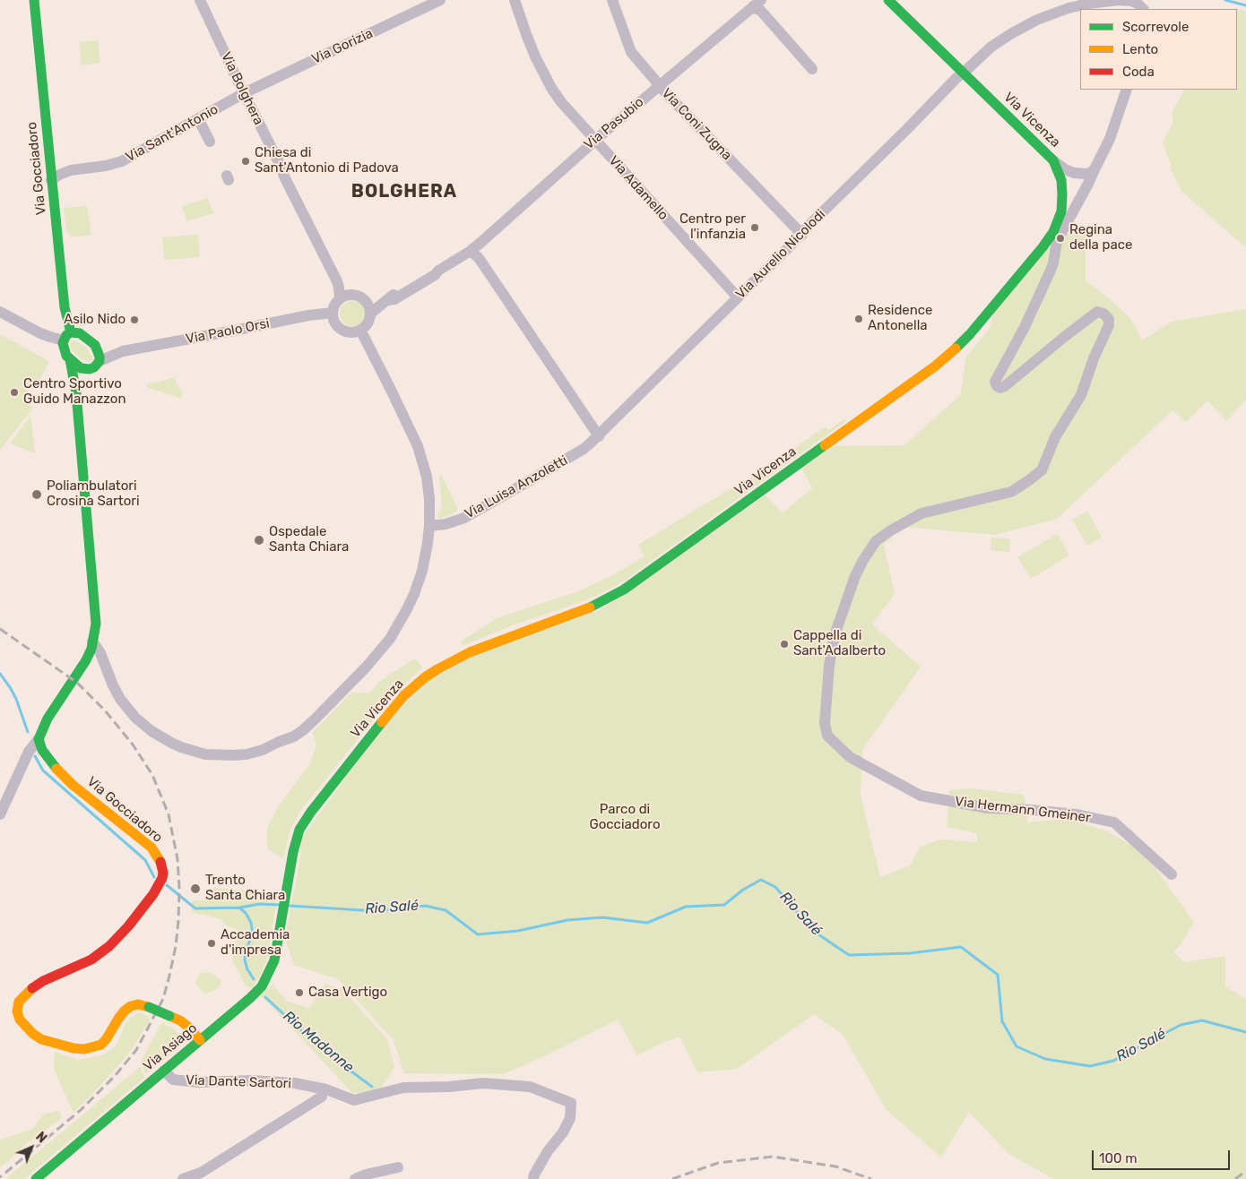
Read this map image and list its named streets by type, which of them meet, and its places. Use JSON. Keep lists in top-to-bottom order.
{
  "streets": {
    "main road": ["Via Vicenza", "Via Gocciadoro", "Via Asiago"],
    "street": [
      "Via Gorizia",
      "Via Bolghera",
      "Via Pasubio",
      "Via Coni Zugna",
      "Via Sant'Antonio",
      "Via Adamello",
      "Via Aurelio Nicolodi",
      "Via Paolo Orsi",
      "Via Luisa Anzoletti",
      "Via Hermann Gmeiner",
      "Via Dante Sartori"
    ]
  },
  "crossings": [
    ["Via Gorizia", "Via Bolghera"],
    ["Via Gorizia", "Via Sant'Antonio"],
    ["Via Bolghera", "Via Pasubio"],
    ["Via Bolghera", "Via Sant'Antonio"],
    ["Via Bolghera", "Via Paolo Orsi"],
    ["Via Vicenza", "Via Aurelio Nicolodi"],
    ["Via Vicenza", "Via Asiago"],
    ["Via Pasubio", "Via Coni Zugna"],
    ["Via Pasubio", "Via Adamello"],
    ["Via Pasubio", "Via Paolo Orsi"],
    ["Via Coni Zugna", "Via Aurelio Nicolodi"],
    ["Via Sant'Antonio", "Via Gocciadoro"],
    ["Via Gocciadoro", "Via Paolo Orsi"],
    ["Via Gocciadoro", "Via Asiago"],
    ["Via Adamello", "Via Aurelio Nicolodi"],
    ["Via Aurelio Nicolodi", "Via Luisa Anzoletti"],
    ["Via Asiago", "Via Dante Sartori"]
  ],
  "districts": ["BOLGHERA"],
  "water": ["Rio Salé", "Rio Madonne"],
  "parks": ["Parco di Gocciadoro"],
  "places": [
    "Chiesa di Sant'Antonio di Padova",
    "Centro per l'infanzia",
    "Regina della pace",
    "Residence Antonella",
    "Asilo Nido",
    "Centro Sportivo Guido Manazzon",
    "Poliambulatori Crosina Sartori",
    "Ospedale Santa Chiara",
    "Cappella di Sant'Adalberto",
    "Trento Santa Chiara",
    "Accademia d'impresa",
    "Casa Vertigo"
  ],
  "legend": ["Scorrevole", "Lento", "Coda"],
  "scale_bar": "100 m",
  "north": "top right"
}
